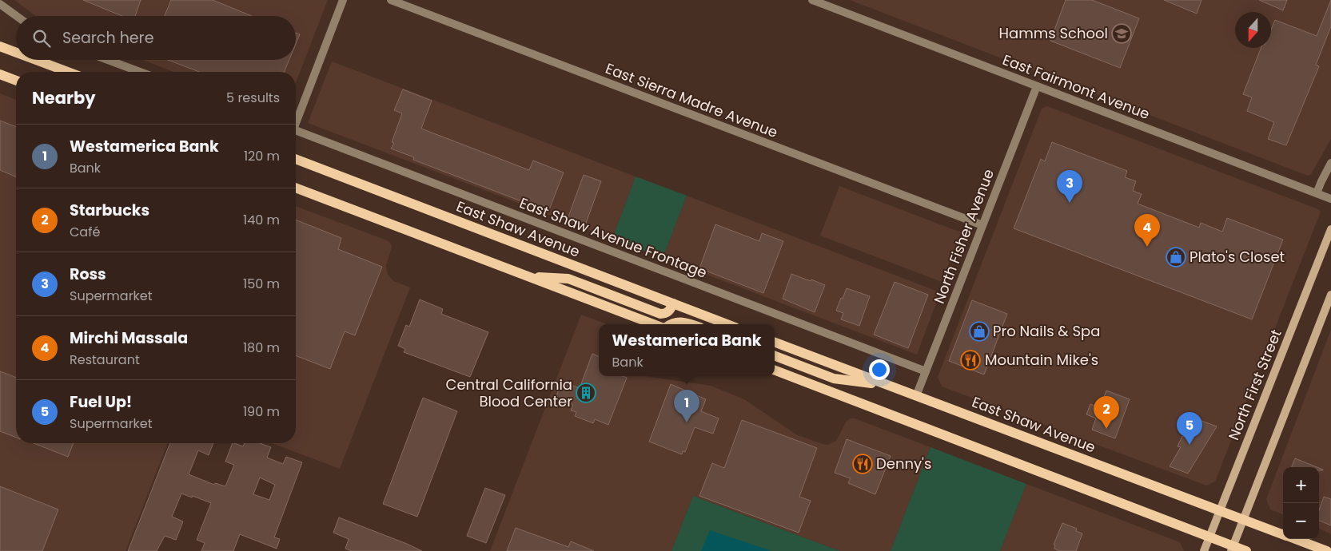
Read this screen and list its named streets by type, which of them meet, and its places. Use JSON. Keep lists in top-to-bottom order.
{
  "streets": {
    "main road": ["East Shaw Avenue", "North First Street"],
    "street": [
      "East Fairmont Avenue",
      "East Sierra Madre Avenue",
      "North Fisher Avenue",
      "East Shaw Avenue Frontage"
    ]
  },
  "crossings": [
    ["East Fairmont Avenue", "North Fisher Avenue"],
    ["East Sierra Madre Avenue", "North Fisher Avenue"],
    ["East Shaw Avenue", "North Fisher Avenue"],
    ["East Shaw Avenue", "North First Street"],
    ["North Fisher Avenue", "East Shaw Avenue Frontage"]
  ],
  "places": {
    "school or university": ["Hamms School"],
    "shop": ["Plato's Closet", "Pro Nails & Spa"],
    "restaurant": ["Mountain Mike's", "Denny's"],
    "building": ["Central California Blood Center"]
  },
  "north": "bottom",
  "page": {
    "search": "Search here",
    "heading": ["Nearby", "5 results"],
    "list": [
      {
        "mark": "1",
        "name": "Westamerica Bank",
        "note": "Bank",
        "value": "120 m"
      },
      {
        "mark": "2",
        "name": "Starbucks",
        "note": "Café",
        "value": "140 m"
      },
      {
        "mark": "3",
        "name": "Ross",
        "note": "Supermarket",
        "value": "150 m"
      },
      {
        "mark": "4",
        "name": "Mirchi Massala",
        "note": "Restaurant",
        "value": "180 m"
      },
      {
        "mark": "5",
        "name": "Fuel Up!",
        "note": "Supermarket",
        "value": "190 m"
      }
    ],
    "pins": [
      "3",
      "4",
      "1",
      "2",
      "5"
    ],
    "popup": ["Westamerica Bank", "Bank"],
    "map_buttons": ["+", "−"]
  }
}
